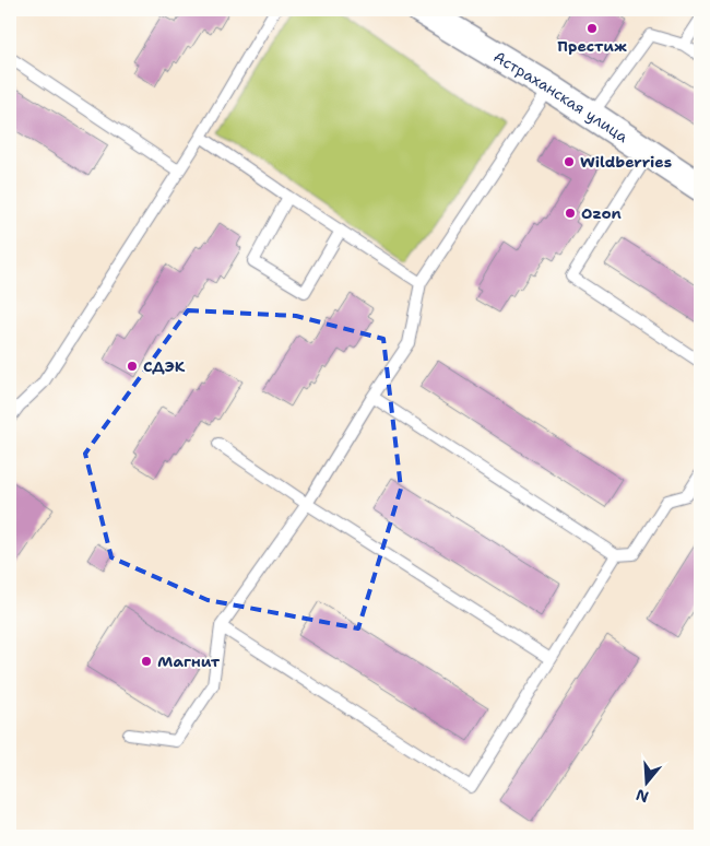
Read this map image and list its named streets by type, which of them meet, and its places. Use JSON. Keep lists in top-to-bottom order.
{
  "streets": {
    "street": ["Астраханская улица"]
  },
  "places": [
    "Престиж",
    "Wildberries",
    "Ozon",
    "СДЭК",
    "Магнит"
  ],
  "north": "bottom"
}
